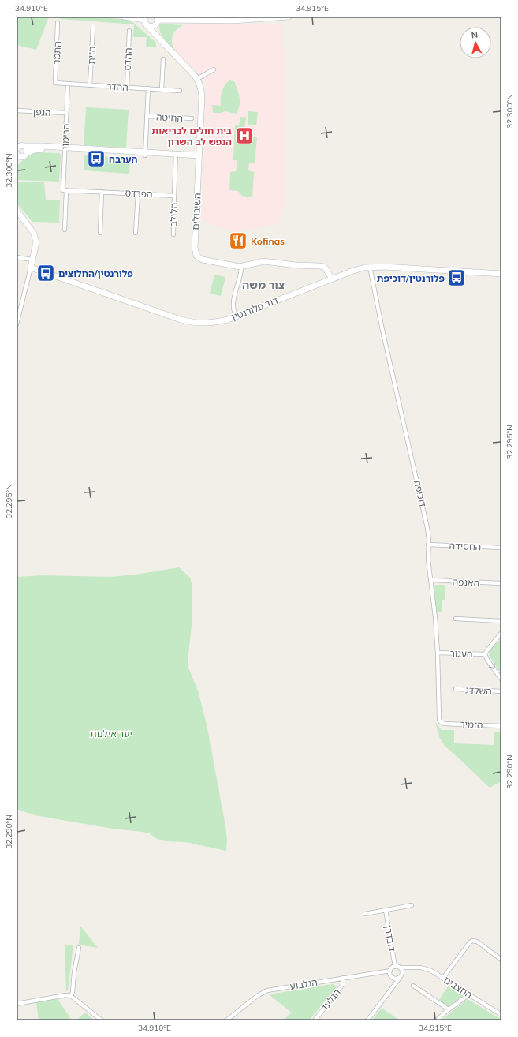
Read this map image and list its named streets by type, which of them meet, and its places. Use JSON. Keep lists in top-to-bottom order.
{
  "streets": {
    "street": [
      "התמר",
      "הזית",
      "ההדס",
      "ההדר",
      "הגפן",
      "החיטה",
      "הרימון",
      "הפרדס",
      "השיבולים",
      "הלולב",
      "דוד פלורנטין",
      "דוכיפת",
      "החסידה",
      "האנפה",
      "העגור",
      "השלדג",
      "הזמיר",
      "דובדבן",
      "הגלבוע",
      "החצבים",
      "הגלעד"
    ]
  },
  "crossings": [
    ["התמר", "ההדר"],
    ["הזית", "ההדר"],
    ["ההדס", "ההדר"],
    ["ההדר", "הרימון"],
    ["הגפן", "הרימון"],
    ["הרימון", "הפרדס"],
    ["הפרדס", "הלולב"],
    ["השיבולים", "דוד פלורנטין"],
    ["דוד פלורנטין", "דוכיפת"],
    ["דוכיפת", "החסידה"],
    ["דוכיפת", "האנפה"],
    ["דוכיפת", "העגור"],
    ["דוכיפת", "הזמיר"],
    ["דובדבן", "הגלבוע"],
    ["דובדבן", "החצבים"],
    ["הגלבוע", "החצבים"],
    ["הגלבוע", "הגלעד"]
  ],
  "districts": ["צור משה"],
  "parks": ["יער אילנות"],
  "places": {
    "hospital": ["בית חולים לבריאות הנפש לב השרון"],
    "bus stop": ["הערבה", "פלורנטין/החלוצים", "פלורנטין/דוכיפת"],
    "restaurant": ["Kofinas"]
  },
  "north": "top",
  "coordinates": [
    "34.910°E",
    "34.915°E",
    "32.300°N",
    "32.295°N",
    "32.290°N"
  ]
}
